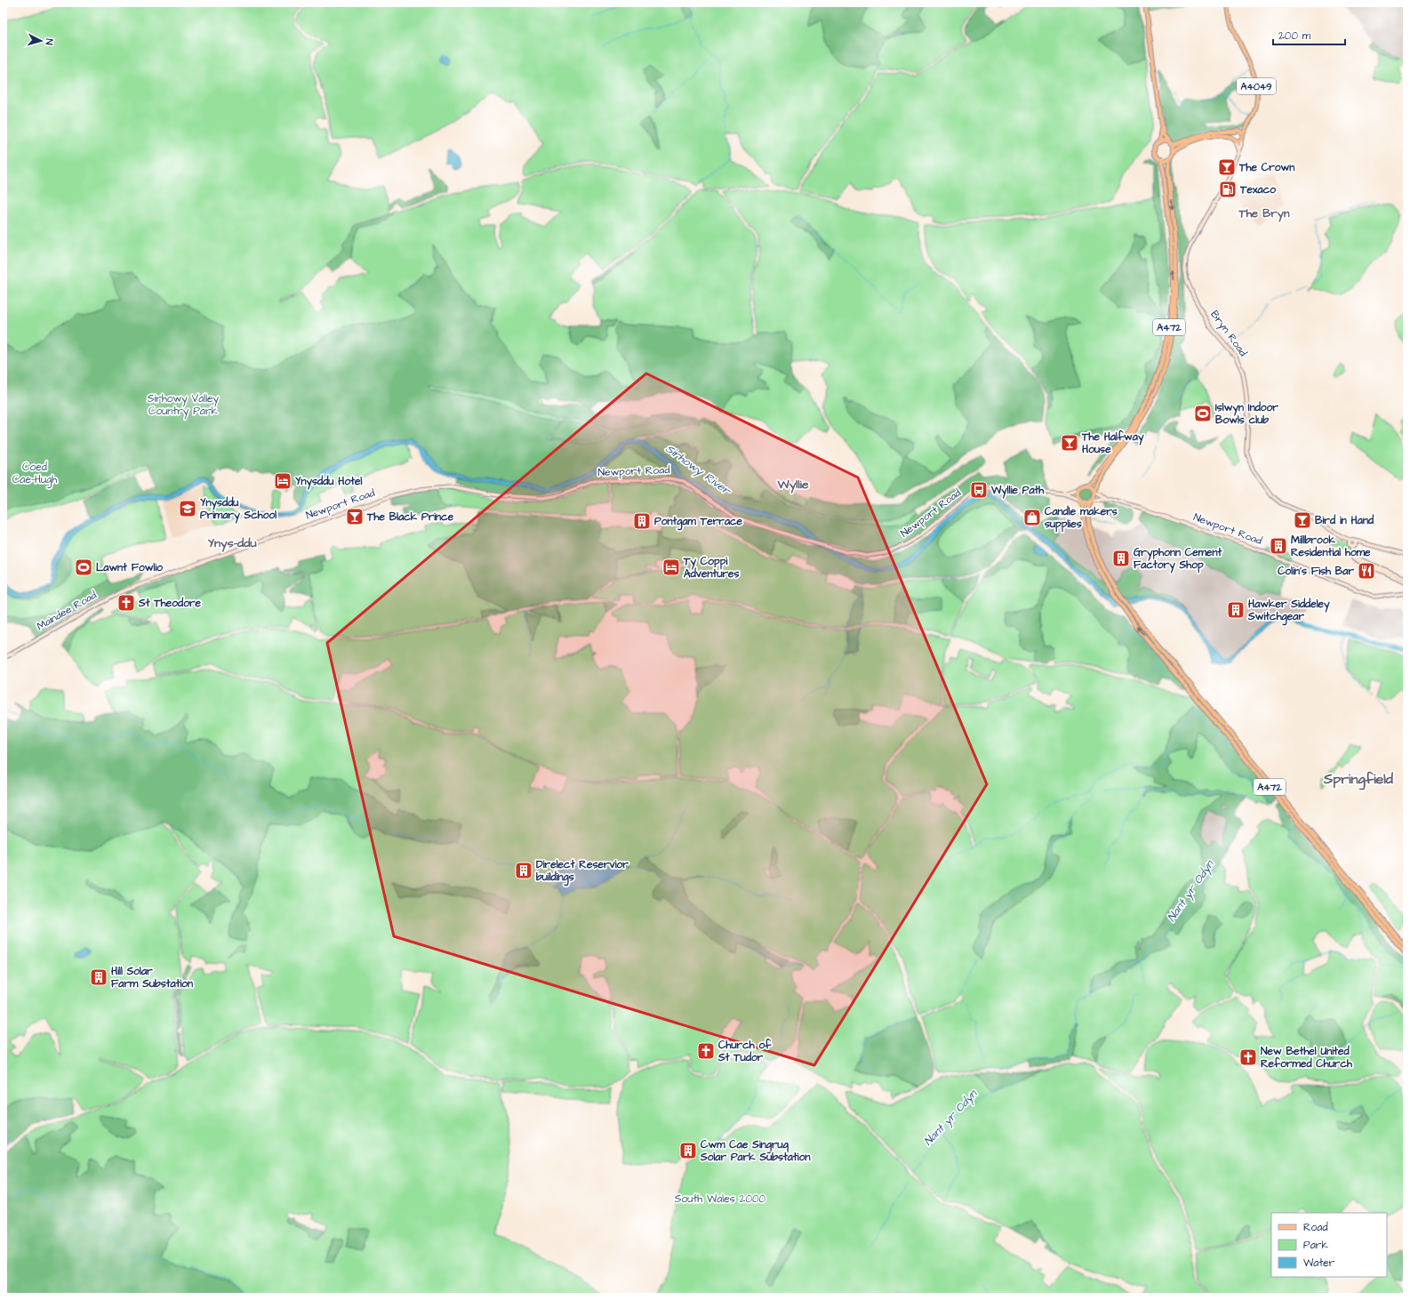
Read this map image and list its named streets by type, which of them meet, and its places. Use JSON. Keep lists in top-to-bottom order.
{
  "streets": {
    "main road": [
      "A4049",
      "A472",
      "Bryn Road",
      "Newport Road",
      "Maindee Road"
    ]
  },
  "crossings": [
    ["A4049", "Bryn Road"],
    ["A472", "Newport Road"],
    ["Newport Road", "Maindee Road"]
  ],
  "districts": [
    "The Bryn",
    "Wyllie",
    "Ynys-ddu",
    "Springfield"
  ],
  "water": ["Sirhowy River", "Nant yr Odyn"],
  "parks": ["Sirhowy Valley Country Park", "Coed Cae-Hugh", "South Wales 2000"],
  "places": {
    "bar": [
      "The Crown",
      "The Halfway House",
      "The Black Prince",
      "Bird in Hand"
    ],
    "fuel station": ["Texaco"],
    "sports": ["Islwyn Indoor Bowls club", "Lawnt Fowlio"],
    "hotel": ["Ynysddu Hotel", "Ty Coppi Adventures"],
    "bus stop": ["Wyllie Path"],
    "school or university": ["Ynysddu Primary School"],
    "shop": ["Candle makers supplies"],
    "building": [
      "Pontgam Terrace",
      "Millbrook Residential home",
      "Gryphonn Cement Factory Shop",
      "Hawker Siddeley Switchgear",
      "Direlect Reservior buildings",
      "Hill Solar Farm Substation",
      "Cwm Cae Singrug Solar Park Substation"
    ],
    "restaurant": ["Colin's Fish Bar"],
    "church": ["St Theodore", "Church of St Tudor", "New Bethel United Reformed Church"]
  },
  "legend": ["Road", "Park", "Water"],
  "scale_bar": "200 m",
  "north": "right"
}
